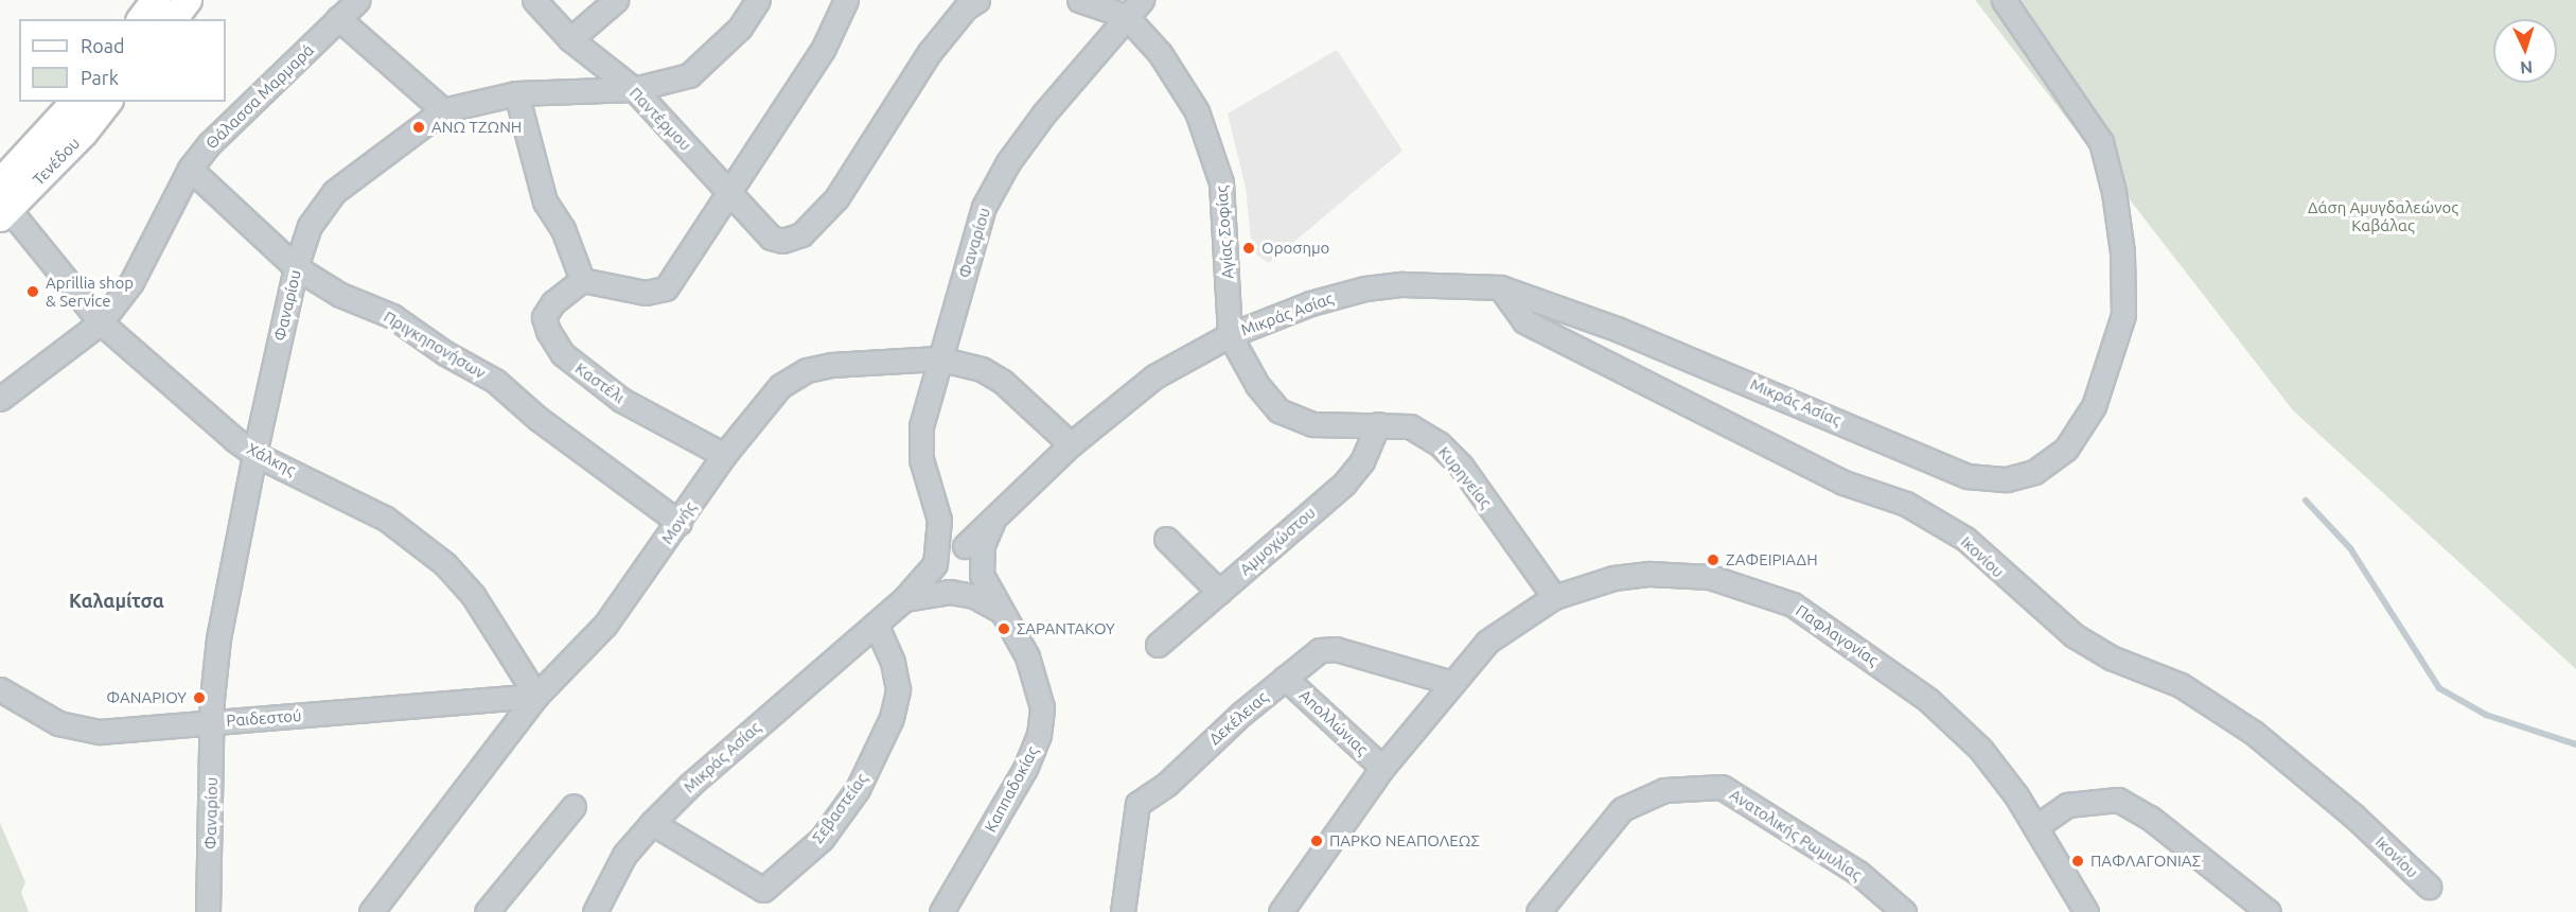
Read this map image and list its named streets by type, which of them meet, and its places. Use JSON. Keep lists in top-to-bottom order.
{
  "streets": {
    "main road": ["Τενέδου"],
    "street": [
      "Θάλασσα Μαρμαρά",
      "Παντέρμου",
      "Αγίας Σοφίας",
      "Φαναρίου",
      "Μικράς Ασίας",
      "Πριγκηπονήσων",
      "Καστέλι",
      "Χάλκης",
      "Κυρηνείας",
      "Μονής",
      "Αμμοχώστου",
      "Ικονίου",
      "Παφλαγονίας",
      "Ραιδεστού",
      "Δεκέλειας",
      "Απολλώνιας",
      "Καππαδοκίας",
      "Σεβαστείας",
      "Ανατολικής Ρωμυλίας"
    ]
  },
  "crossings": [
    ["Θάλασσα Μαρμαρά", "Πριγκηπονήσων"],
    ["Θάλασσα Μαρμαρά", "Χάλκης"],
    ["Παντέρμου", "Φαναρίου"],
    ["Τενέδου", "Χάλκης"],
    ["Αγίας Σοφίας", "Φαναρίου"],
    ["Αγίας Σοφίας", "Μικράς Ασίας"],
    ["Αγίας Σοφίας", "Κυρηνείας"],
    ["Φαναρίου", "Πριγκηπονήσων"],
    ["Φαναρίου", "Χάλκης"],
    ["Φαναρίου", "Μονής"],
    ["Φαναρίου", "Ραιδεστού"],
    ["Φαναρίου", "Καππαδοκίας"],
    ["Μικράς Ασίας", "Κυρηνείας"],
    ["Μικράς Ασίας", "Μονής"],
    ["Μικράς Ασίας", "Ικονίου"],
    ["Μικράς Ασίας", "Καππαδοκίας"],
    ["Μικράς Ασίας", "Σεβαστείας"],
    ["Πριγκηπονήσων", "Μονής"],
    ["Καστέλι", "Μονής"],
    ["Χάλκης", "Μονής"],
    ["Χάλκης", "Ραιδεστού"],
    ["Κυρηνείας", "Αμμοχώστου"],
    ["Κυρηνείας", "Παφλαγονίας"],
    ["Μονής", "Ραιδεστού"],
    ["Παφλαγονίας", "Δεκέλειας"],
    ["Παφλαγονίας", "Απολλώνιας"],
    ["Δεκέλειας", "Απολλώνιας"]
  ],
  "districts": ["Καλαμίτσα"],
  "parks": ["Δάση Αμυγδαλεώνος Καβάλας"],
  "places": [
    "ΑΝΩ ΤΖΩΝΗ",
    "Οροσημο",
    "Aprillia shop & Service",
    "ΖΑΦΕΙΡΙΑΔΗ",
    "ΣΑΡΑΝΤΑΚΟΥ",
    "ΦΑΝΑΡΙΟΥ",
    "ΠΑΡΚΟ ΝΕΑΠΟΛΕΩΣ",
    "ΠΑΦΛΑΓΟΝΙΑΣ"
  ],
  "legend": ["Road", "Park"],
  "north": "bottom"
}
